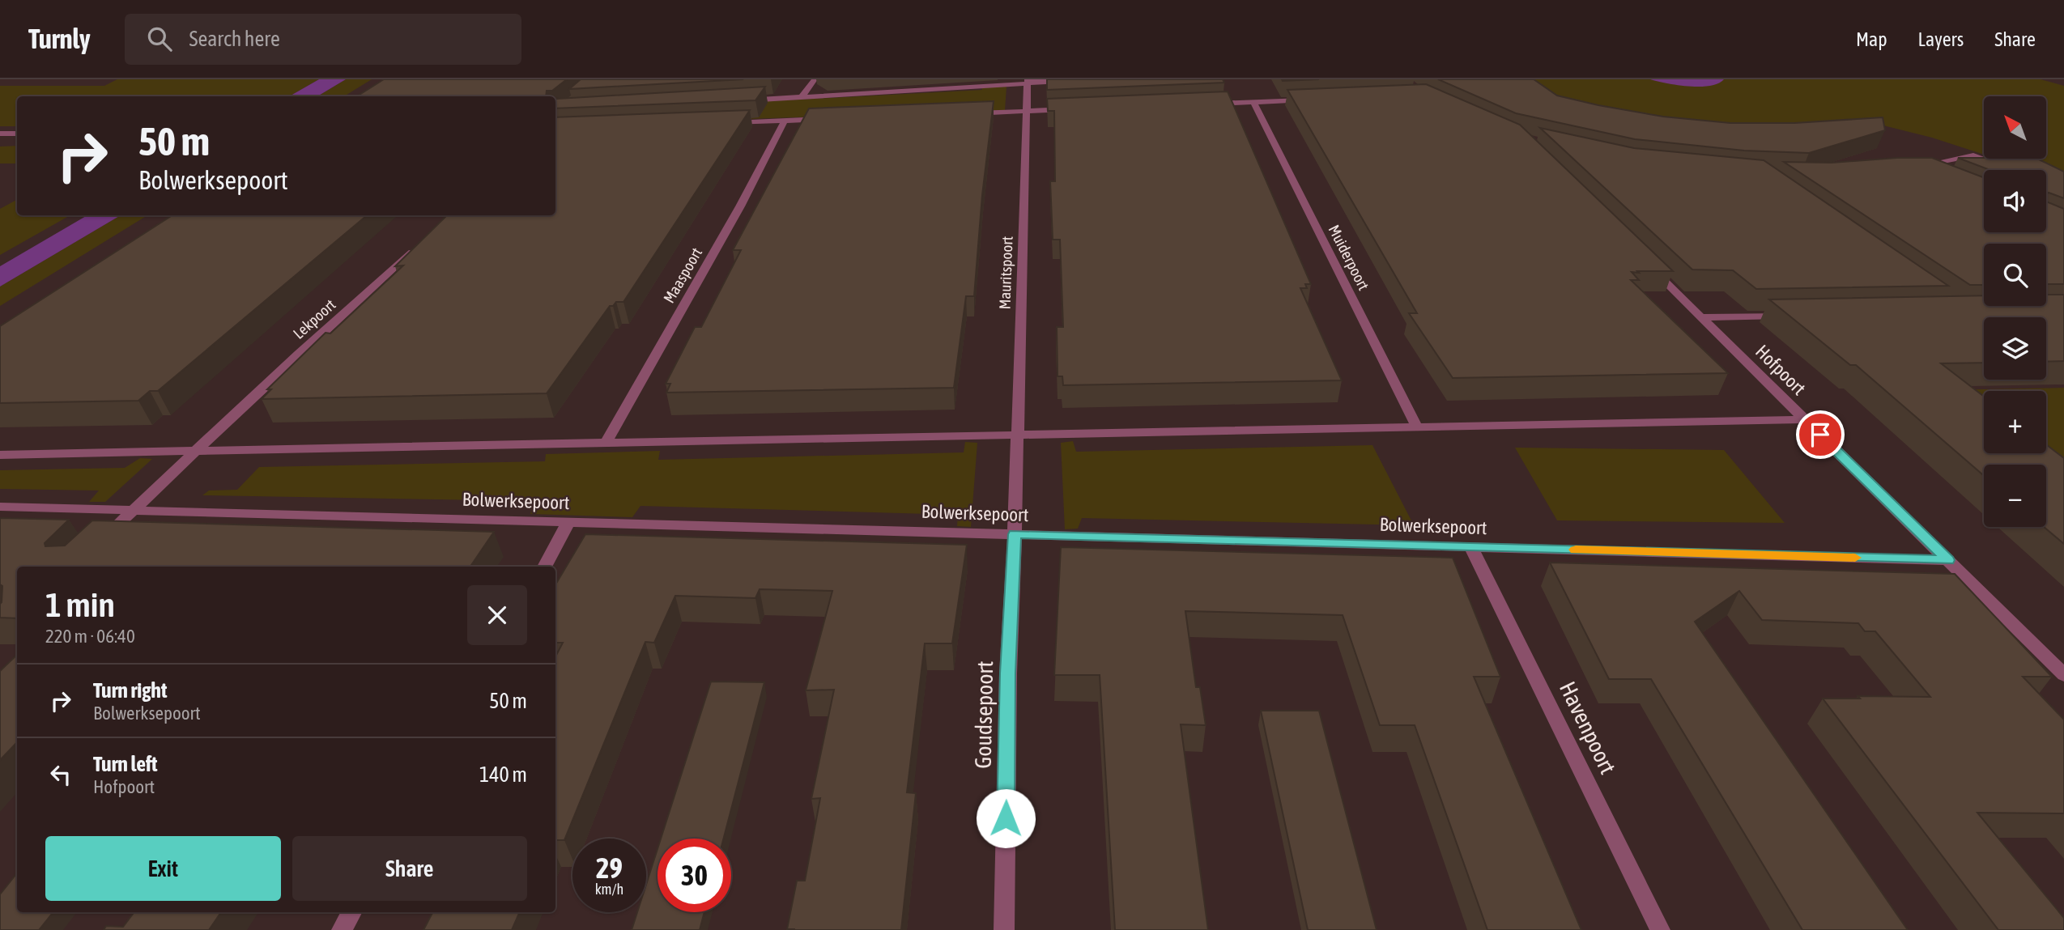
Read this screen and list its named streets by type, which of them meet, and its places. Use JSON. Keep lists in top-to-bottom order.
{
  "streets": {
    "street": [
      "Muiderpoort",
      "Mauritspoort",
      "Maaspoort",
      "Lekpoort",
      "Hofpoort",
      "Bolwerksepoort",
      "Goudsepoort",
      "Havenpoort"
    ]
  },
  "crossings": [
    ["Mauritspoort", "Bolwerksepoort"],
    ["Mauritspoort", "Goudsepoort"],
    ["Lekpoort", "Bolwerksepoort"],
    ["Hofpoort", "Bolwerksepoort"],
    ["Bolwerksepoort", "Goudsepoort"],
    ["Bolwerksepoort", "Havenpoort"]
  ],
  "north": "top left",
  "page": {
    "header": "Turnly",
    "search": "Search here",
    "nav": ["Map", "Layers", "Share"],
    "map_buttons": ["+", "−"],
    "turn": ["50 m", "Bolwerksepoort"],
    "heading": ["1 min", "220 m · 06:40"],
    "list": [
      {
        "name": "Turn right",
        "note": "Bolwerksepoort",
        "value": "50 m"
      },
      {
        "name": "Turn left",
        "note": "Hofpoort",
        "value": "140 m"
      }
    ],
    "buttons": ["Exit", "Share"],
    "speed": "29 km/h",
    "limit": "30"
  }
}
